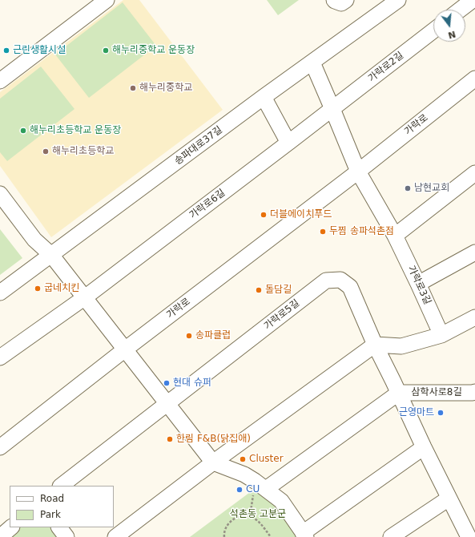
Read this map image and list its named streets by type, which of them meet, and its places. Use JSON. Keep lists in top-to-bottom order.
{
  "streets": {
    "street": [
      "가락로2길",
      "가락로",
      "송파대로37길",
      "가락로6길",
      "가락로3길",
      "가락로5길",
      "삼학사로8길"
    ]
  },
  "crossings": [
    ["가락로2길", "가락로6길"],
    ["가락로", "가락로3길"],
    ["가락로5길", "삼학사로8길"]
  ],
  "parks": ["석촌동 고분군"],
  "places": [
    "근린생활시설",
    "해누리중학교 운동장",
    "해누리중학교",
    "해누리초등학교 운동장",
    "해누리초등학교",
    "남현교회",
    "더블에이치푸드",
    "두찜 송파석촌점",
    "굽네치킨",
    "돌담길",
    "송파클럽",
    "현대 슈퍼",
    "근영마트",
    "한림 F&B(닭집애)",
    "Cluster",
    "CU"
  ],
  "legend": ["Road", "Park"],
  "north": "bottom"
}
